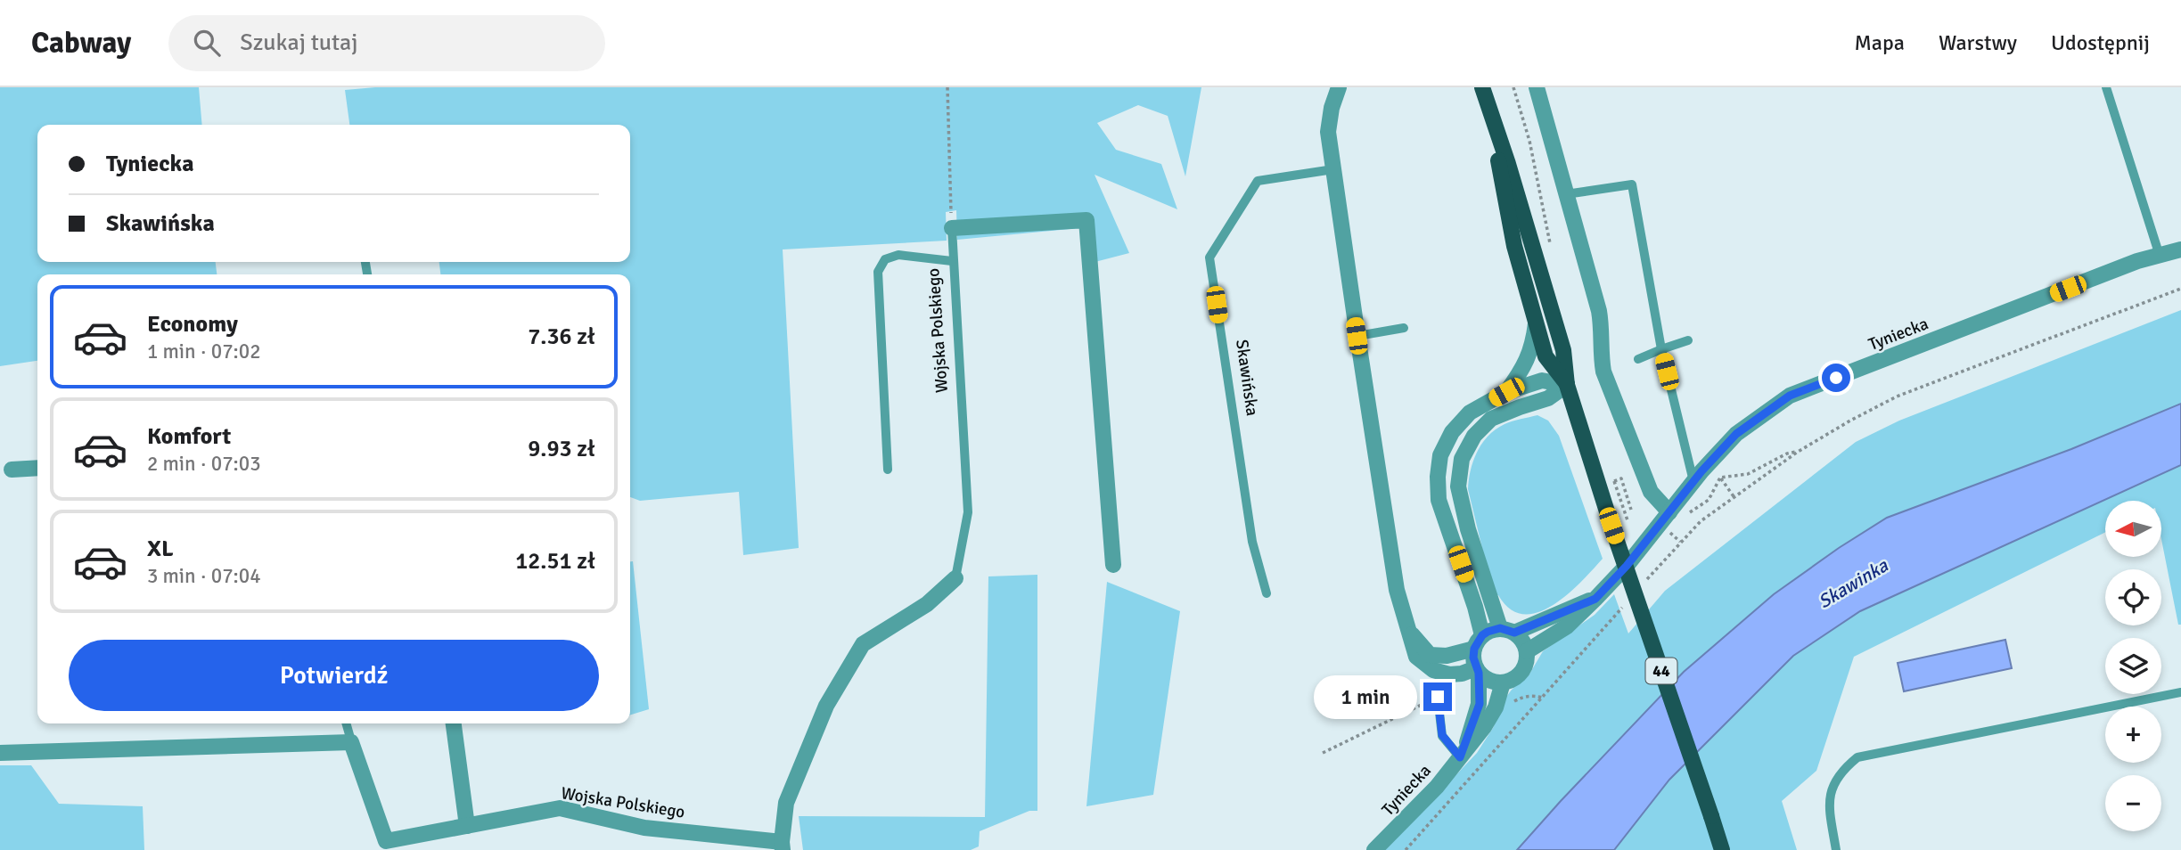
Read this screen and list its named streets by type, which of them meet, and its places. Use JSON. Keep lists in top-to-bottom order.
{
  "streets": {
    "main road": ["44"],
    "street": ["Wojska Polskiego", "Tyniecka"],
    "lane": ["Skawińska"]
  },
  "water": ["Skawinka"],
  "north": "left",
  "page": {
    "header": "Cabway",
    "search": "Szukaj tutaj",
    "nav": ["Mapa", "Warstwy", "Udostępnij"],
    "banner": ["Tyniecka", "Skawińska"],
    "list": [
      {
        "name": "Economy",
        "note": "1 min · 07:02",
        "value": "7.36 zł"
      },
      {
        "name": "Komfort",
        "note": "2 min · 07:03",
        "value": "9.93 zł"
      },
      {
        "name": "XL",
        "note": "3 min · 07:04",
        "value": "12.51 zł"
      }
    ],
    "map_buttons": ["+", "−"],
    "buttons": "Potwierdź",
    "bubble": "1 min"
  }
}
